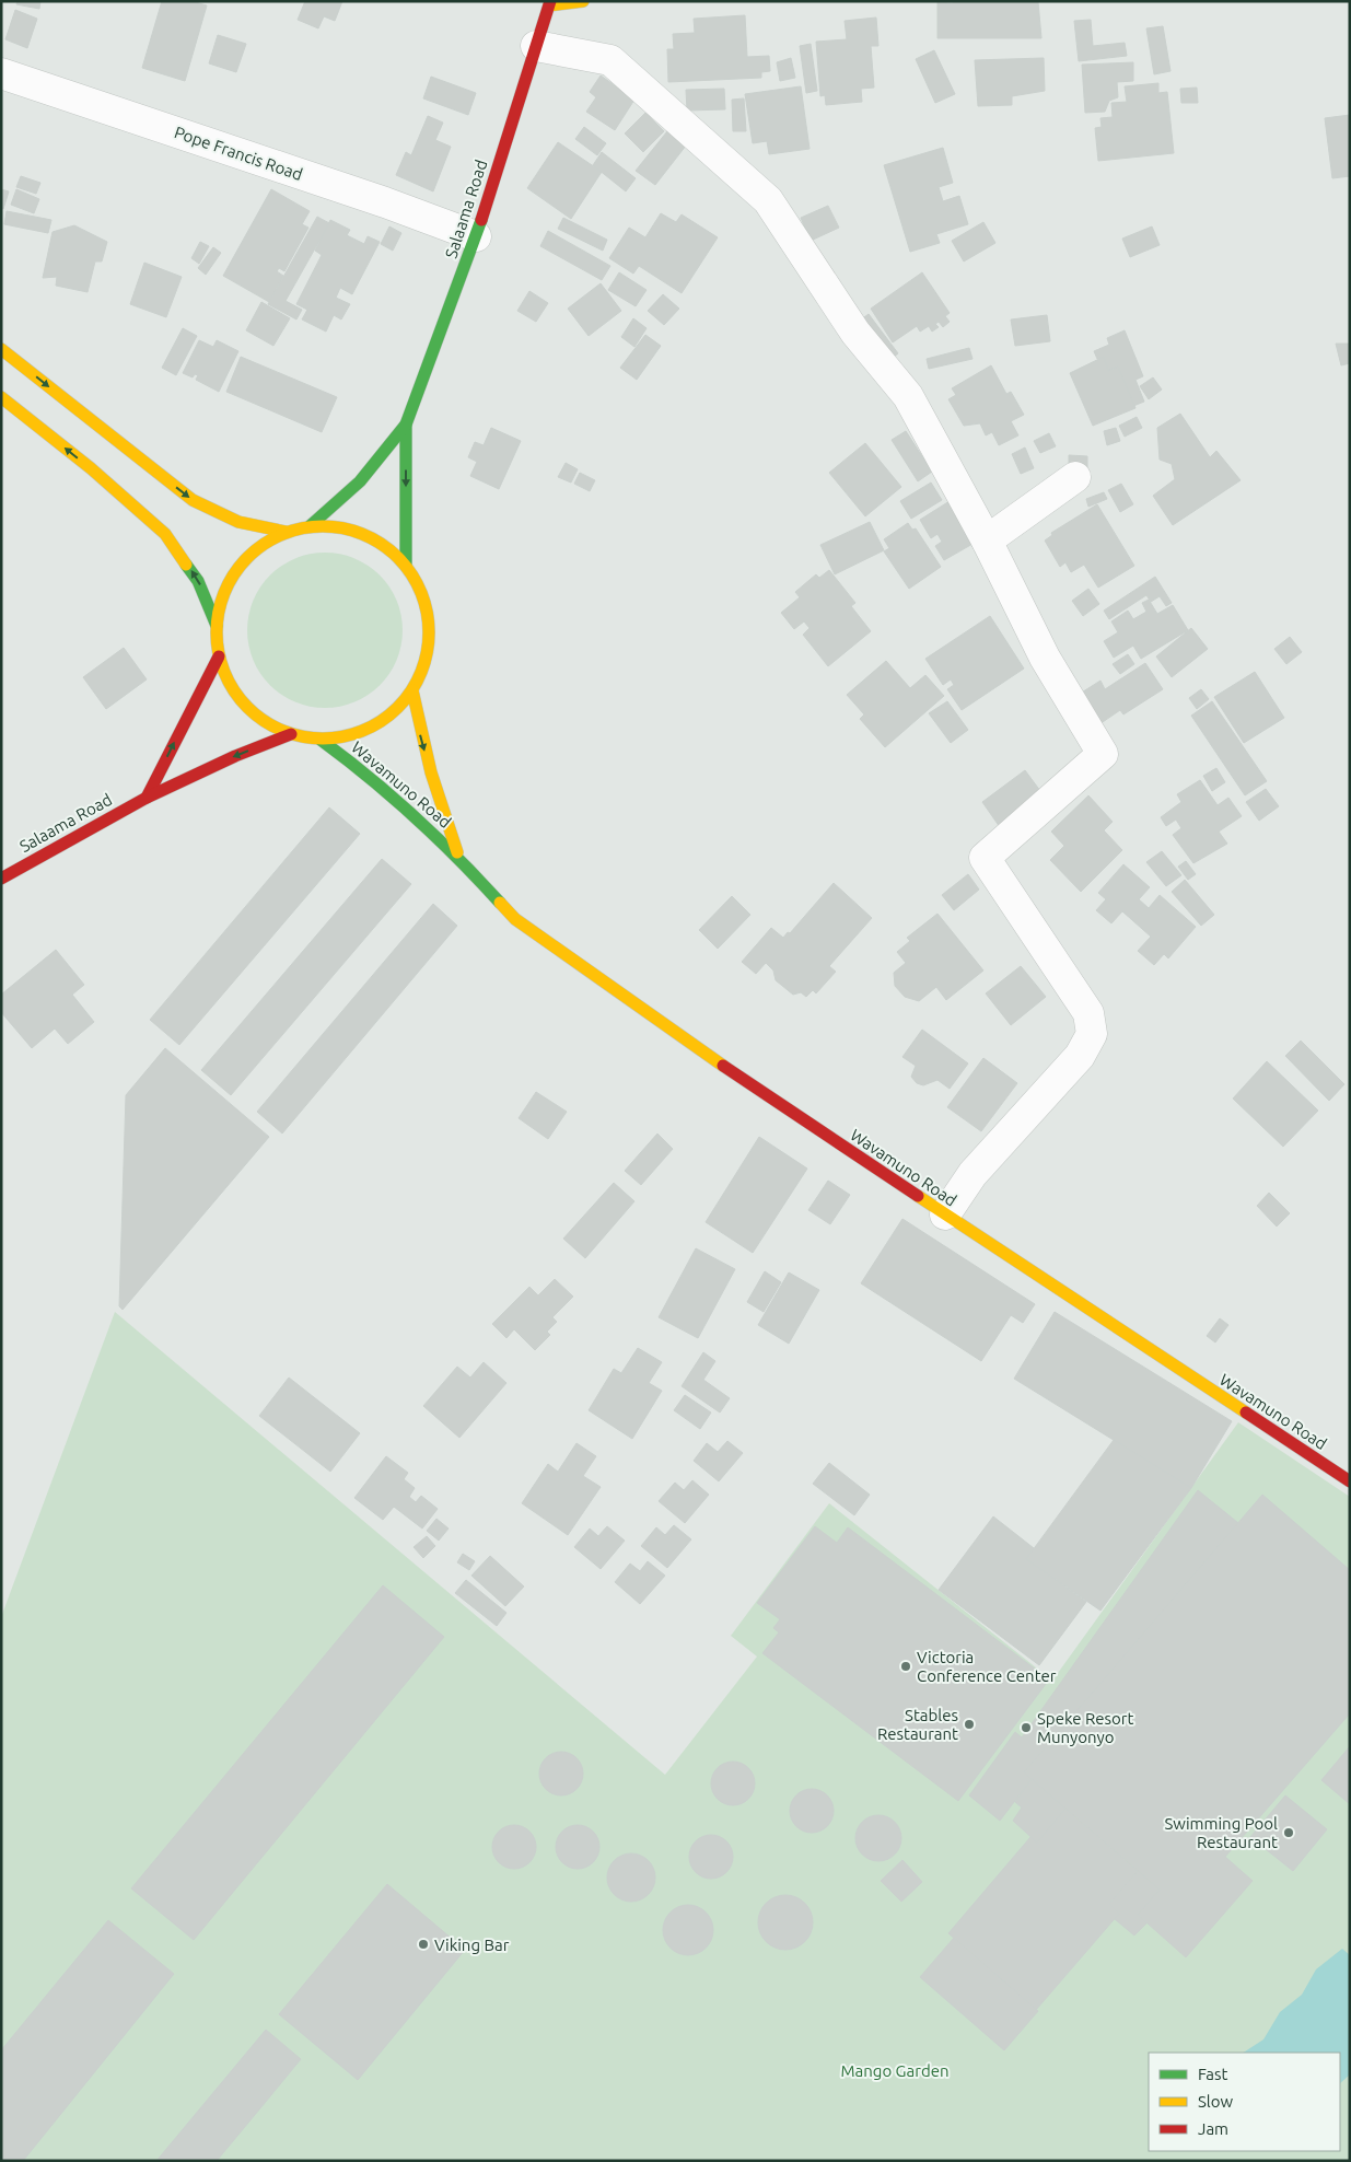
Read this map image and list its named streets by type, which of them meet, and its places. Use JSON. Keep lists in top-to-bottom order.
{
  "streets": {
    "main road": ["Salaama Road", "Wavamuno Road"],
    "street": ["Pope Francis Road"]
  },
  "crossings": [
    ["Pope Francis Road", "Salaama Road"]
  ],
  "parks": ["Mango Garden"],
  "places": [
    "Victoria Conference Center",
    "Stables Restaurant",
    "Speke Resort Munyonyo",
    "Swimming Pool Restaurant",
    "Viking Bar"
  ],
  "legend": ["Fast", "Slow", "Jam"]
}
